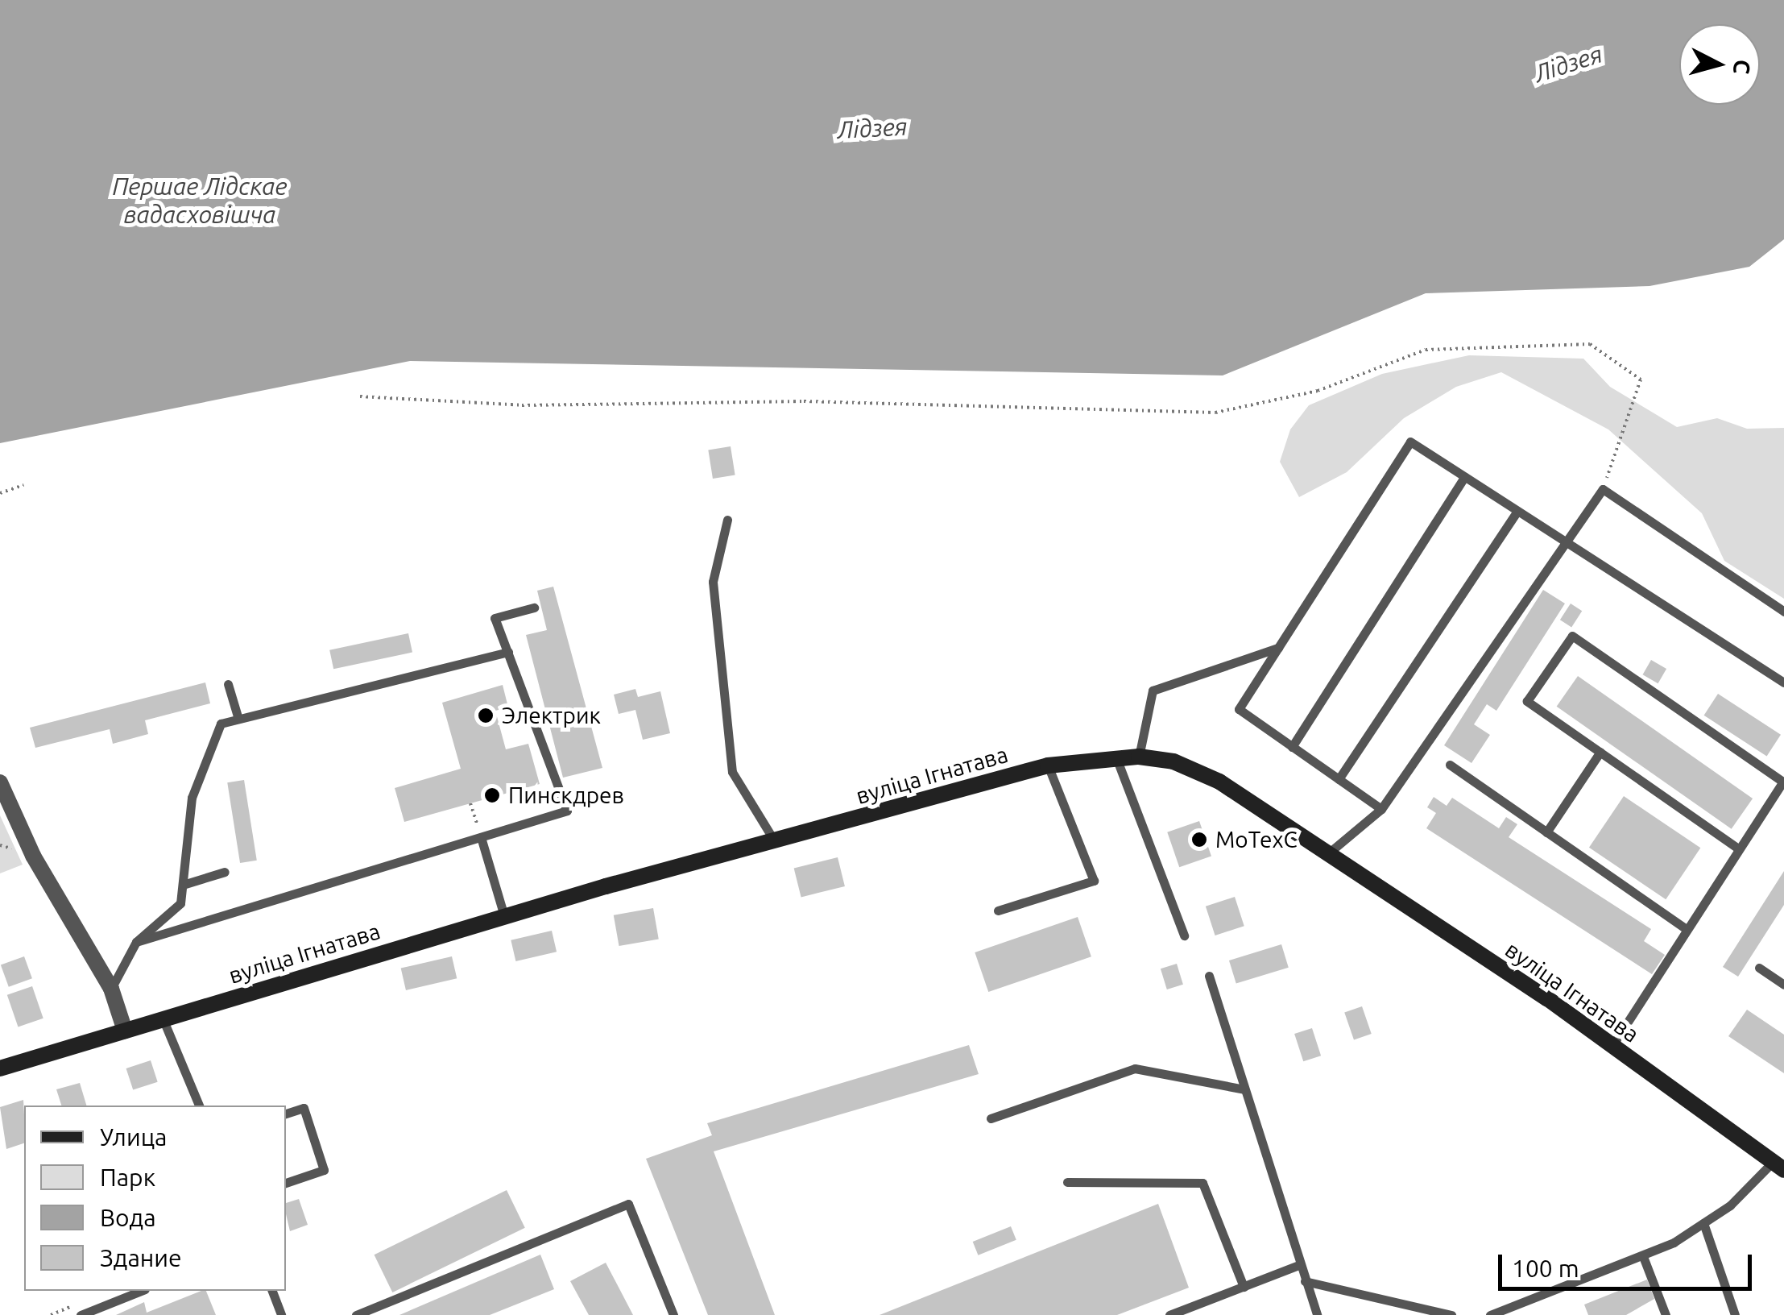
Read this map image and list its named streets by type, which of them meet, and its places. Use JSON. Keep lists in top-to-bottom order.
{
  "streets": {
    "street": ["вуліца Ігнатава"]
  },
  "water": ["Лідзея", "Першае Лідскае вадасховішча"],
  "places": ["Электрик", "Пинскдрев", "MoTexC"],
  "legend": [
    "Улица",
    "Парк",
    "Вода",
    "Здание"
  ],
  "scale_bar": "100 m",
  "north": "right"
}
